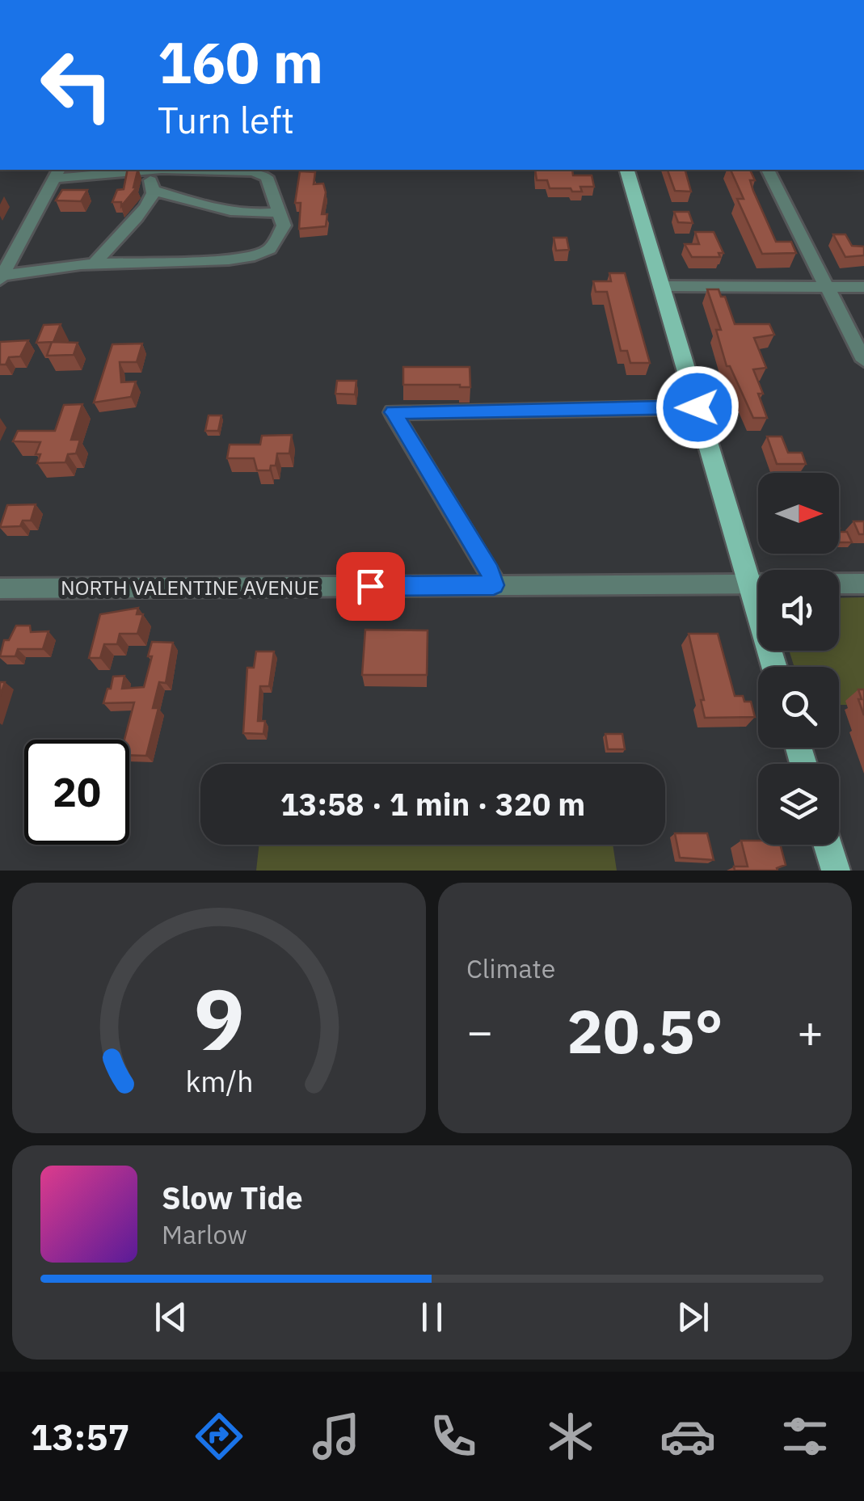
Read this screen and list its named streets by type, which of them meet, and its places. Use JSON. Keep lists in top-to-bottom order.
{
  "streets": {
    "street": ["NORTH VALENTINE AVENUE"]
  },
  "north": "right",
  "page": {
    "turn": ["160 m", "Turn left"],
    "limit": "20",
    "trip": "13:58 · 1 min · 320 m",
    "tile": "Climate",
    "heat": ["−", "20.5°", "+"],
    "song": ["Slow Tide", "Marlow"],
    "tabs": "13:57",
    "gauge": ["9", "km/h"]
  }
}
